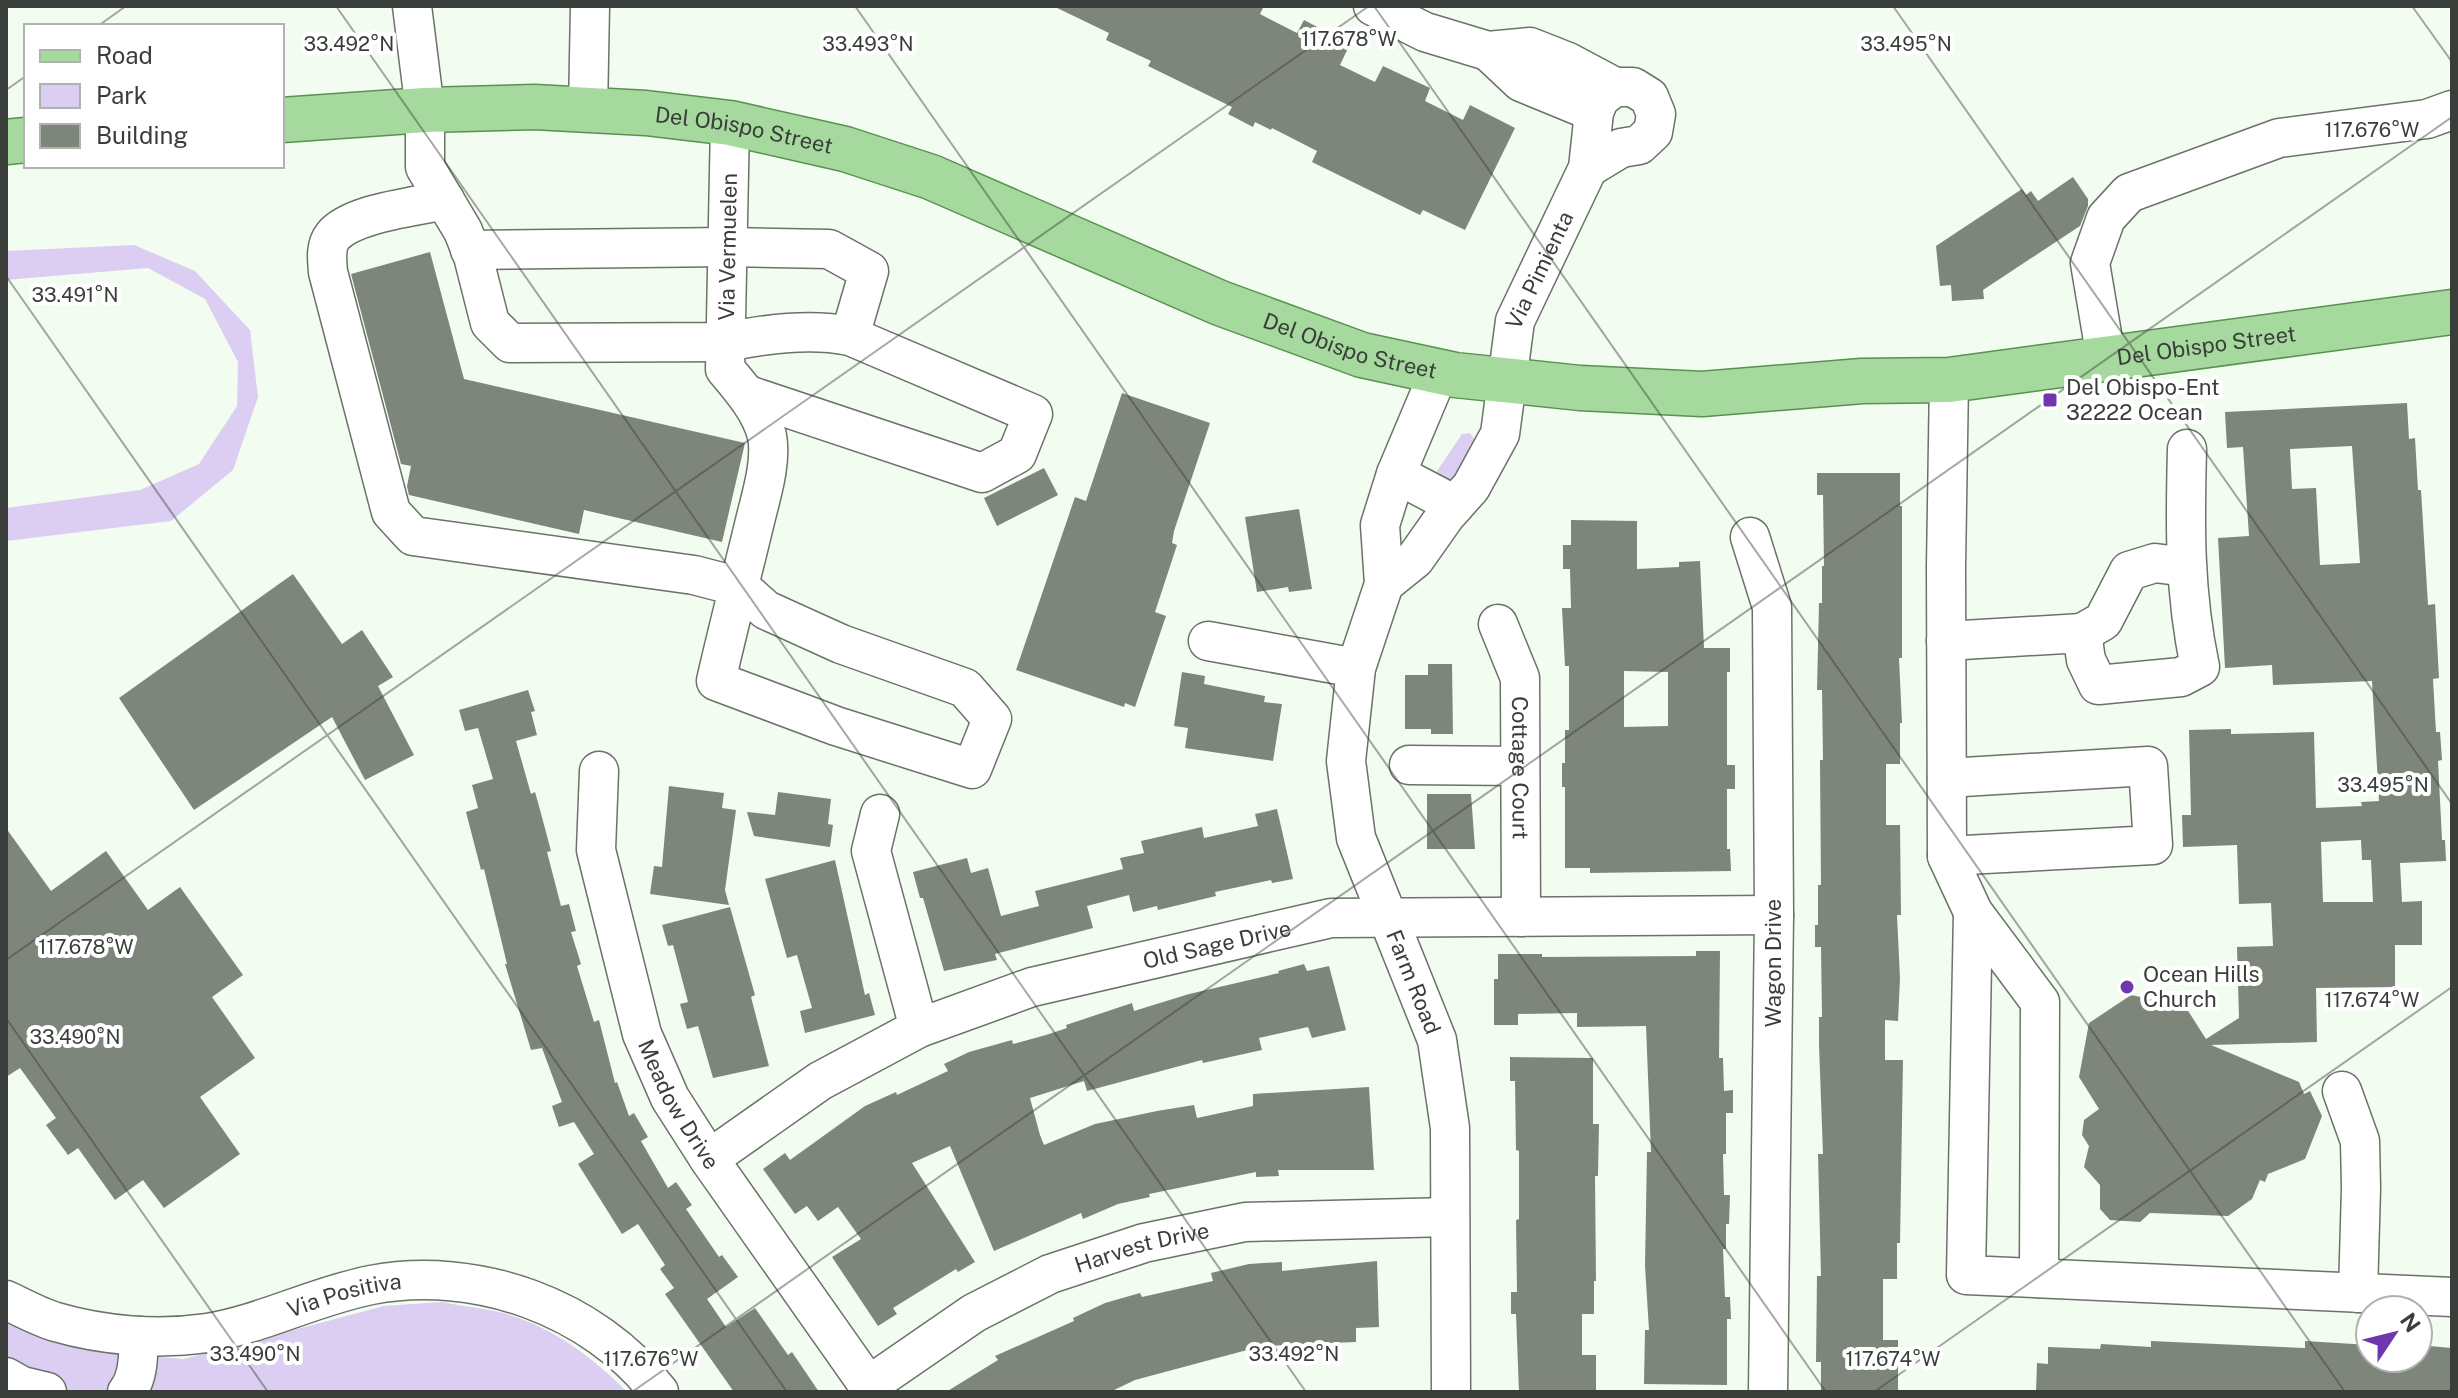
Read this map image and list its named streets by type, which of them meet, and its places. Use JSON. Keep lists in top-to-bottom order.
{
  "streets": {
    "main road": ["Del Obispo Street"],
    "street": [
      "Via Vermuelen",
      "Via Pimienta",
      "Cottage Court",
      "Old Sage Drive",
      "Wagon Drive",
      "Farm Road",
      "Meadow Drive",
      "Harvest Drive",
      "Via Positiva"
    ]
  },
  "crossings": [
    ["Del Obispo Street", "Via Vermuelen"],
    ["Del Obispo Street", "Via Pimienta"],
    ["Del Obispo Street", "Farm Road"],
    ["Cottage Court", "Old Sage Drive"],
    ["Old Sage Drive", "Wagon Drive"],
    ["Old Sage Drive", "Farm Road"],
    ["Old Sage Drive", "Meadow Drive"],
    ["Farm Road", "Harvest Drive"],
    ["Meadow Drive", "Harvest Drive"]
  ],
  "places": {
    "transit": ["Del Obispo-Ent 32222 Ocean"],
    "other": ["Ocean Hills Church"]
  },
  "legend": ["Road", "Park", "Building"],
  "north": "top right",
  "coordinates": [
    "117.678°W",
    "33.492°N",
    "33.493°N",
    "33.495°N",
    "117.676°W",
    "33.491°N",
    "117.674°W",
    "33.490°N"
  ]
}
